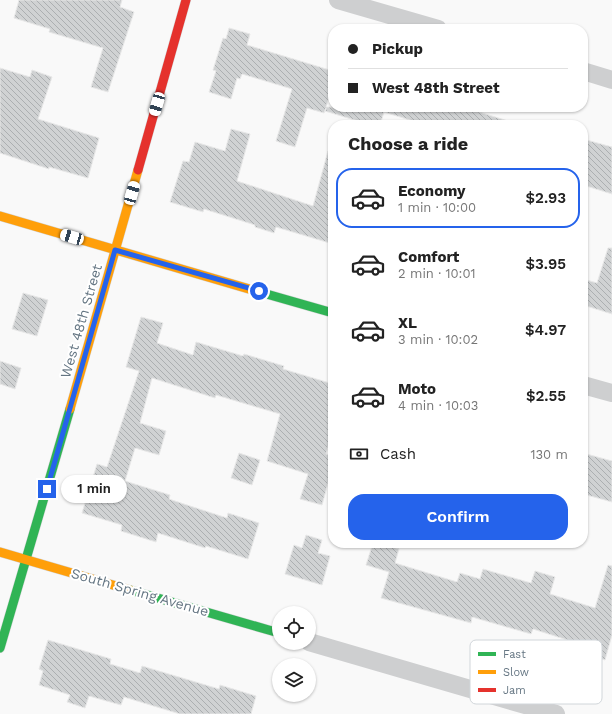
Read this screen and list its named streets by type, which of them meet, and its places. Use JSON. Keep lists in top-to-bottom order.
{
  "streets": {
    "street": ["West 48th Street", "South Spring Avenue"]
  },
  "crossings": [
    ["West 48th Street", "South Spring Avenue"]
  ],
  "legend": ["Fast", "Slow", "Jam"],
  "page": {
    "banner": ["Pickup", "West 48th Street"],
    "heading": "Choose a ride",
    "list": [
      {
        "name": "Economy",
        "note": "1 min · 10:00",
        "value": "$2.93"
      },
      {
        "name": "Comfort",
        "note": "2 min · 10:01",
        "value": "$3.95"
      },
      {
        "name": "XL",
        "note": "3 min · 10:02",
        "value": "$4.97"
      },
      {
        "name": "Moto",
        "note": "4 min · 10:03",
        "value": "$2.55"
      }
    ],
    "pay": ["Cash", "130 m"],
    "bubble": "1 min",
    "buttons": "Confirm"
  }
}
